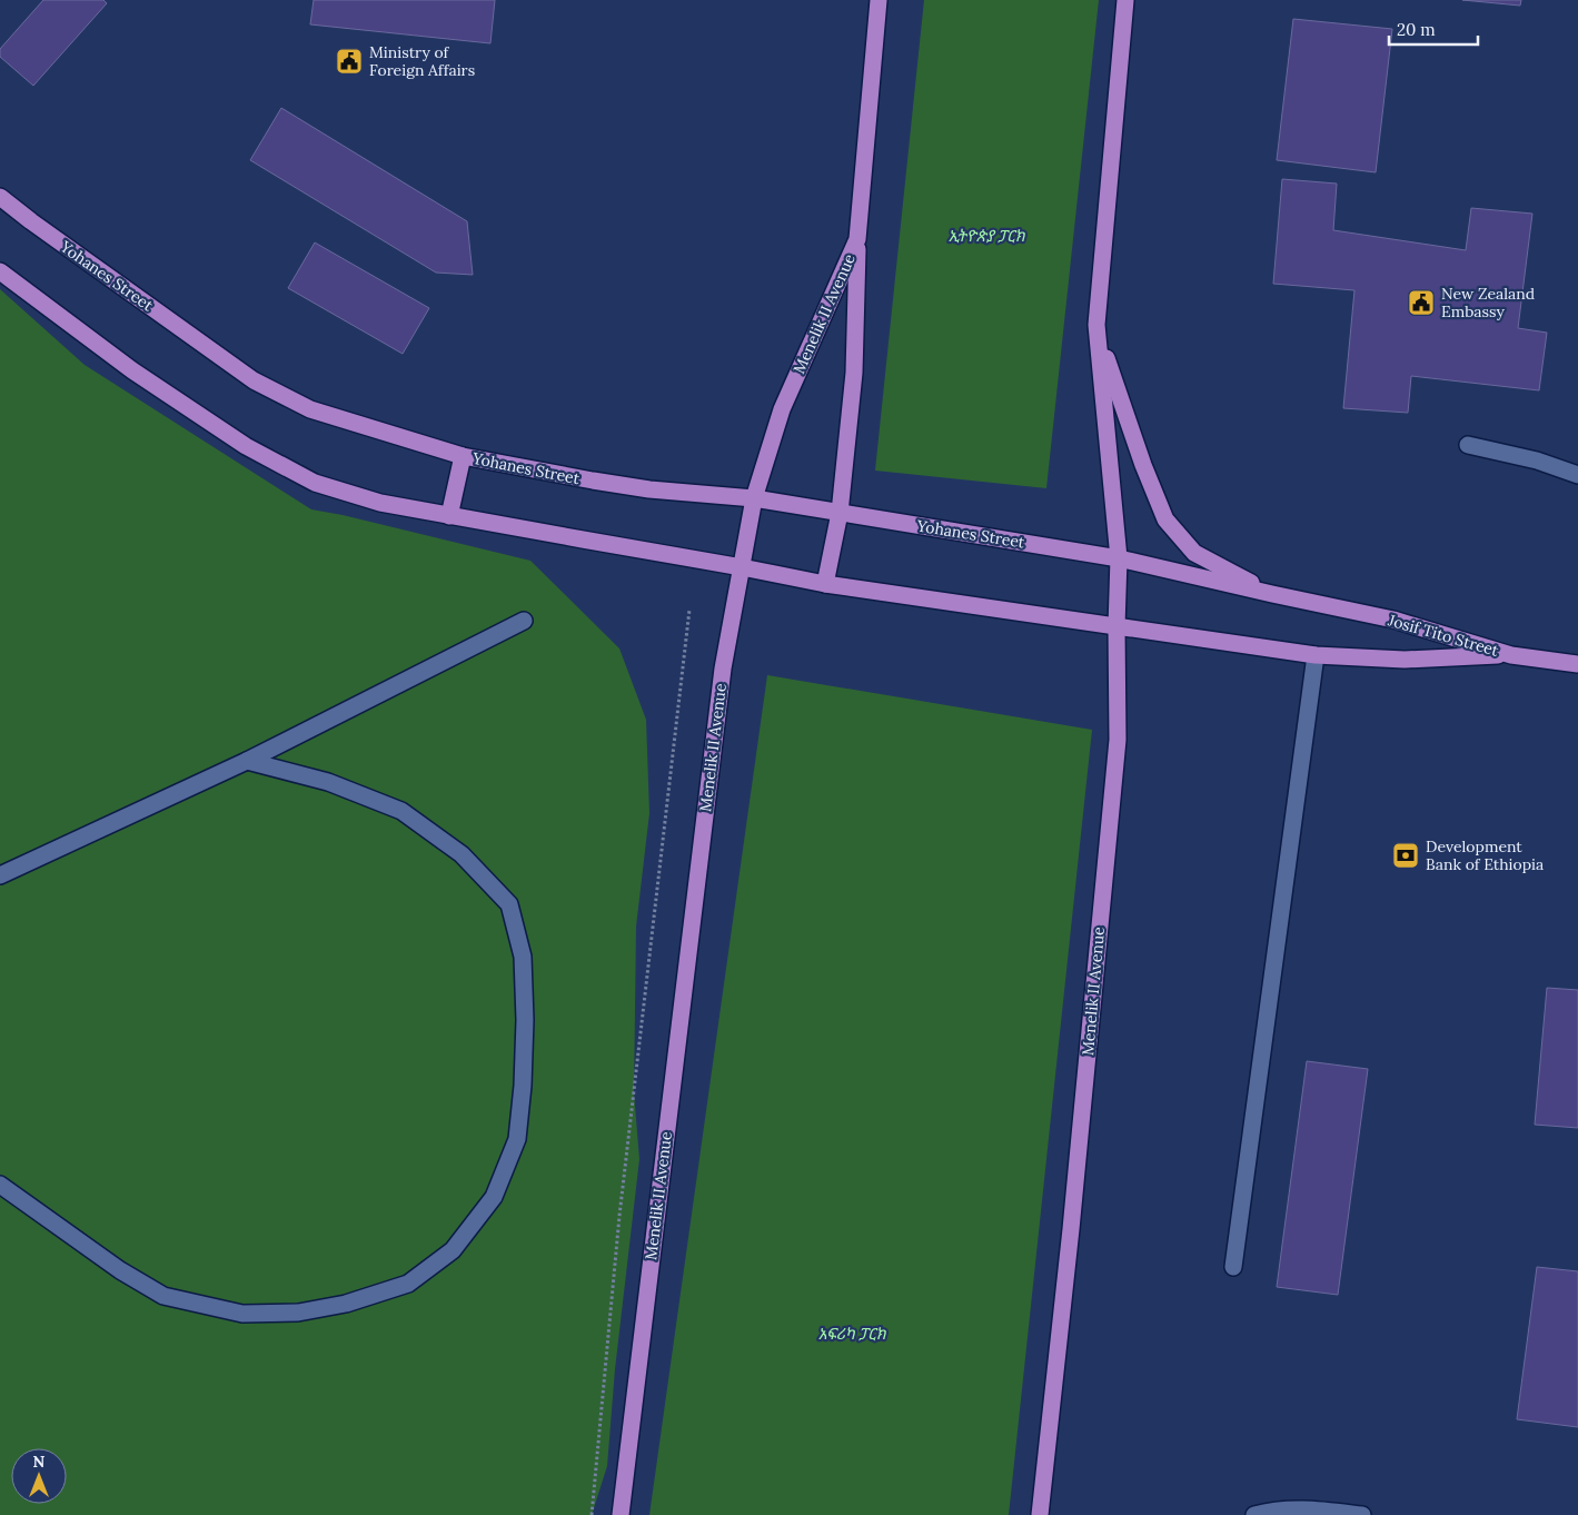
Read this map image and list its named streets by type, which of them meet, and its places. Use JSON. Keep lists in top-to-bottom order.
{
  "streets": {
    "main road": ["Yohanes Street", "Menelik II Avenue", "Josif Tito Street"]
  },
  "crossings": [
    ["Yohanes Street", "Menelik II Avenue"],
    ["Yohanes Street", "Josif Tito Street"],
    ["Menelik II Avenue", "Josif Tito Street"]
  ],
  "parks": ["ኢትዮጵያ ፓርክ", "አፍሪካ ፓርክ"],
  "places": {
    "public building": ["Ministry of Foreign Affairs", "New Zealand Embassy"],
    "bank": ["Development Bank of Ethiopia"]
  },
  "scale_bar": "20 m",
  "north": "top"
}
